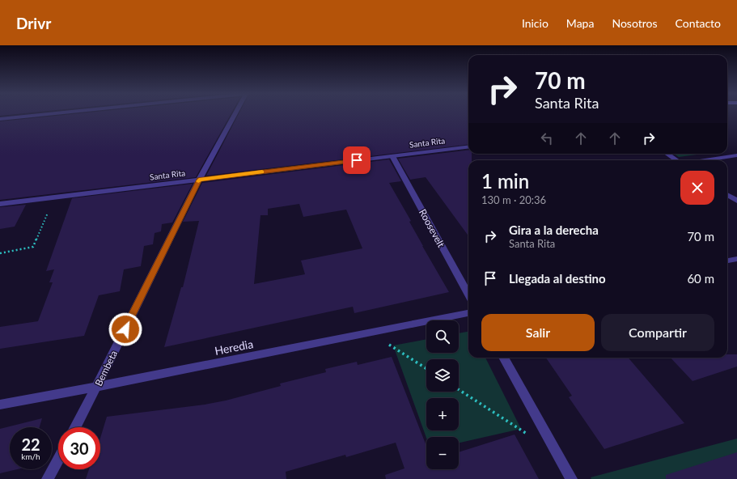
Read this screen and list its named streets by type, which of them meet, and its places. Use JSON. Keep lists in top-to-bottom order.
{
  "streets": {
    "street": [
      "Santa Rita",
      "Roosevelt",
      "Heredia",
      "Bembeta"
    ]
  },
  "crossings": [
    ["Santa Rita", "Roosevelt"],
    ["Santa Rita", "Bembeta"],
    ["Heredia", "Bembeta"]
  ],
  "page": {
    "header": "Drivr",
    "nav": [
      "Inicio",
      "Mapa",
      "Nosotros",
      "Contacto"
    ],
    "turn": ["70 m", "Santa Rita"],
    "heading": ["1 min", "130 m · 20:36"],
    "list": [
      {
        "name": "Gira a la derecha",
        "note": "Santa Rita",
        "value": "70 m"
      },
      {
        "name": "Llegada al destino",
        "value": "60 m"
      }
    ],
    "buttons": ["Salir", "Compartir"],
    "map_buttons": ["+", "−"],
    "speed": "22 km/h",
    "limit": "30"
  }
}
